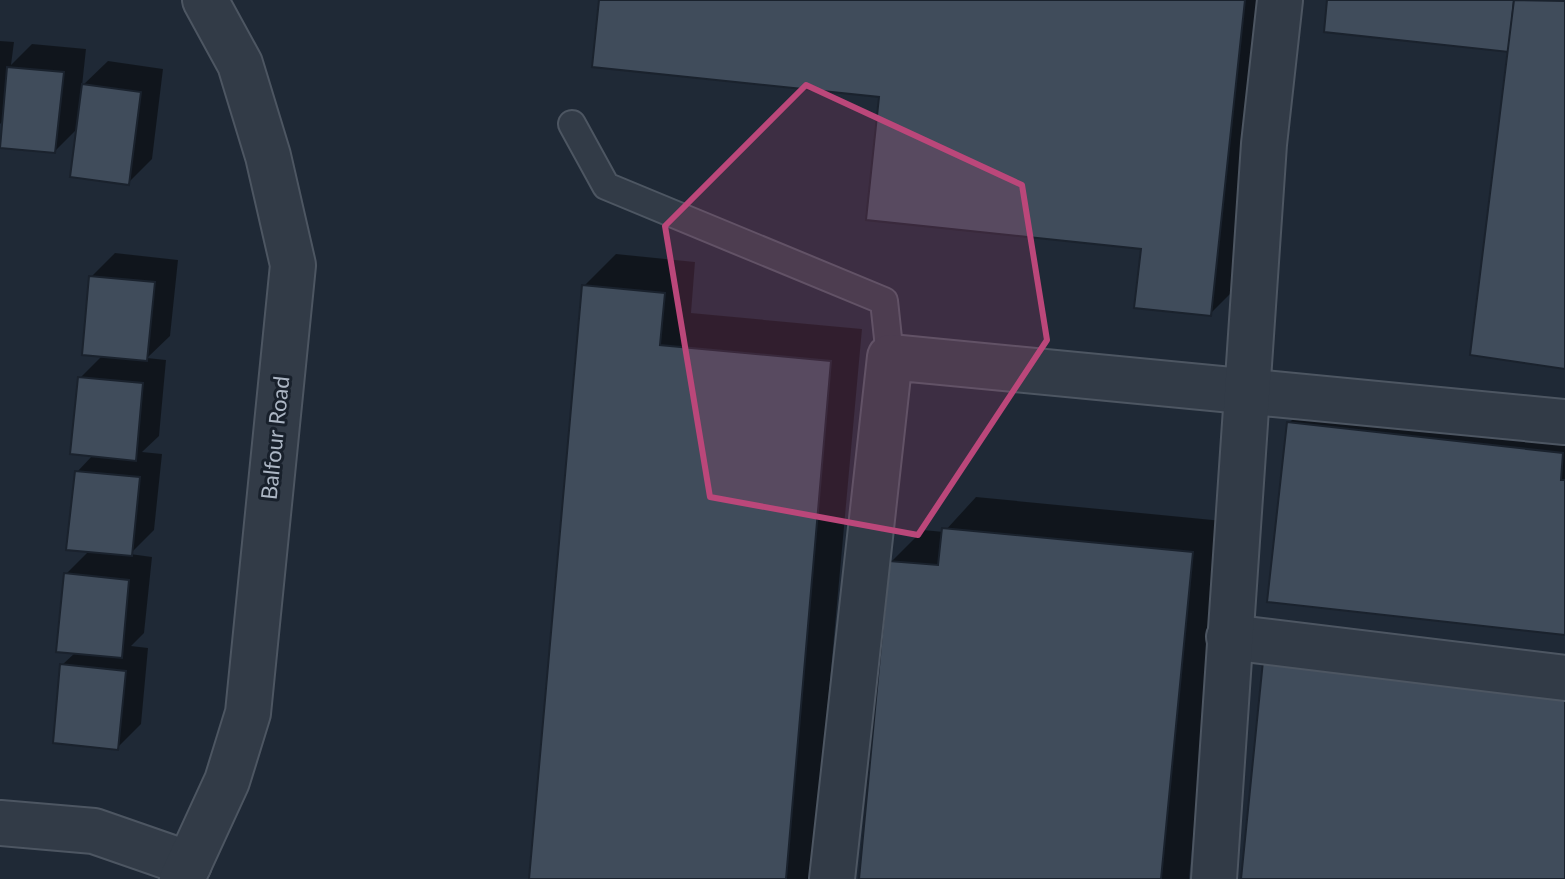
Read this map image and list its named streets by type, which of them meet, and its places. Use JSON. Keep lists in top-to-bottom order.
{
  "streets": {
    "street": ["Balfour Road"]
  }
}
